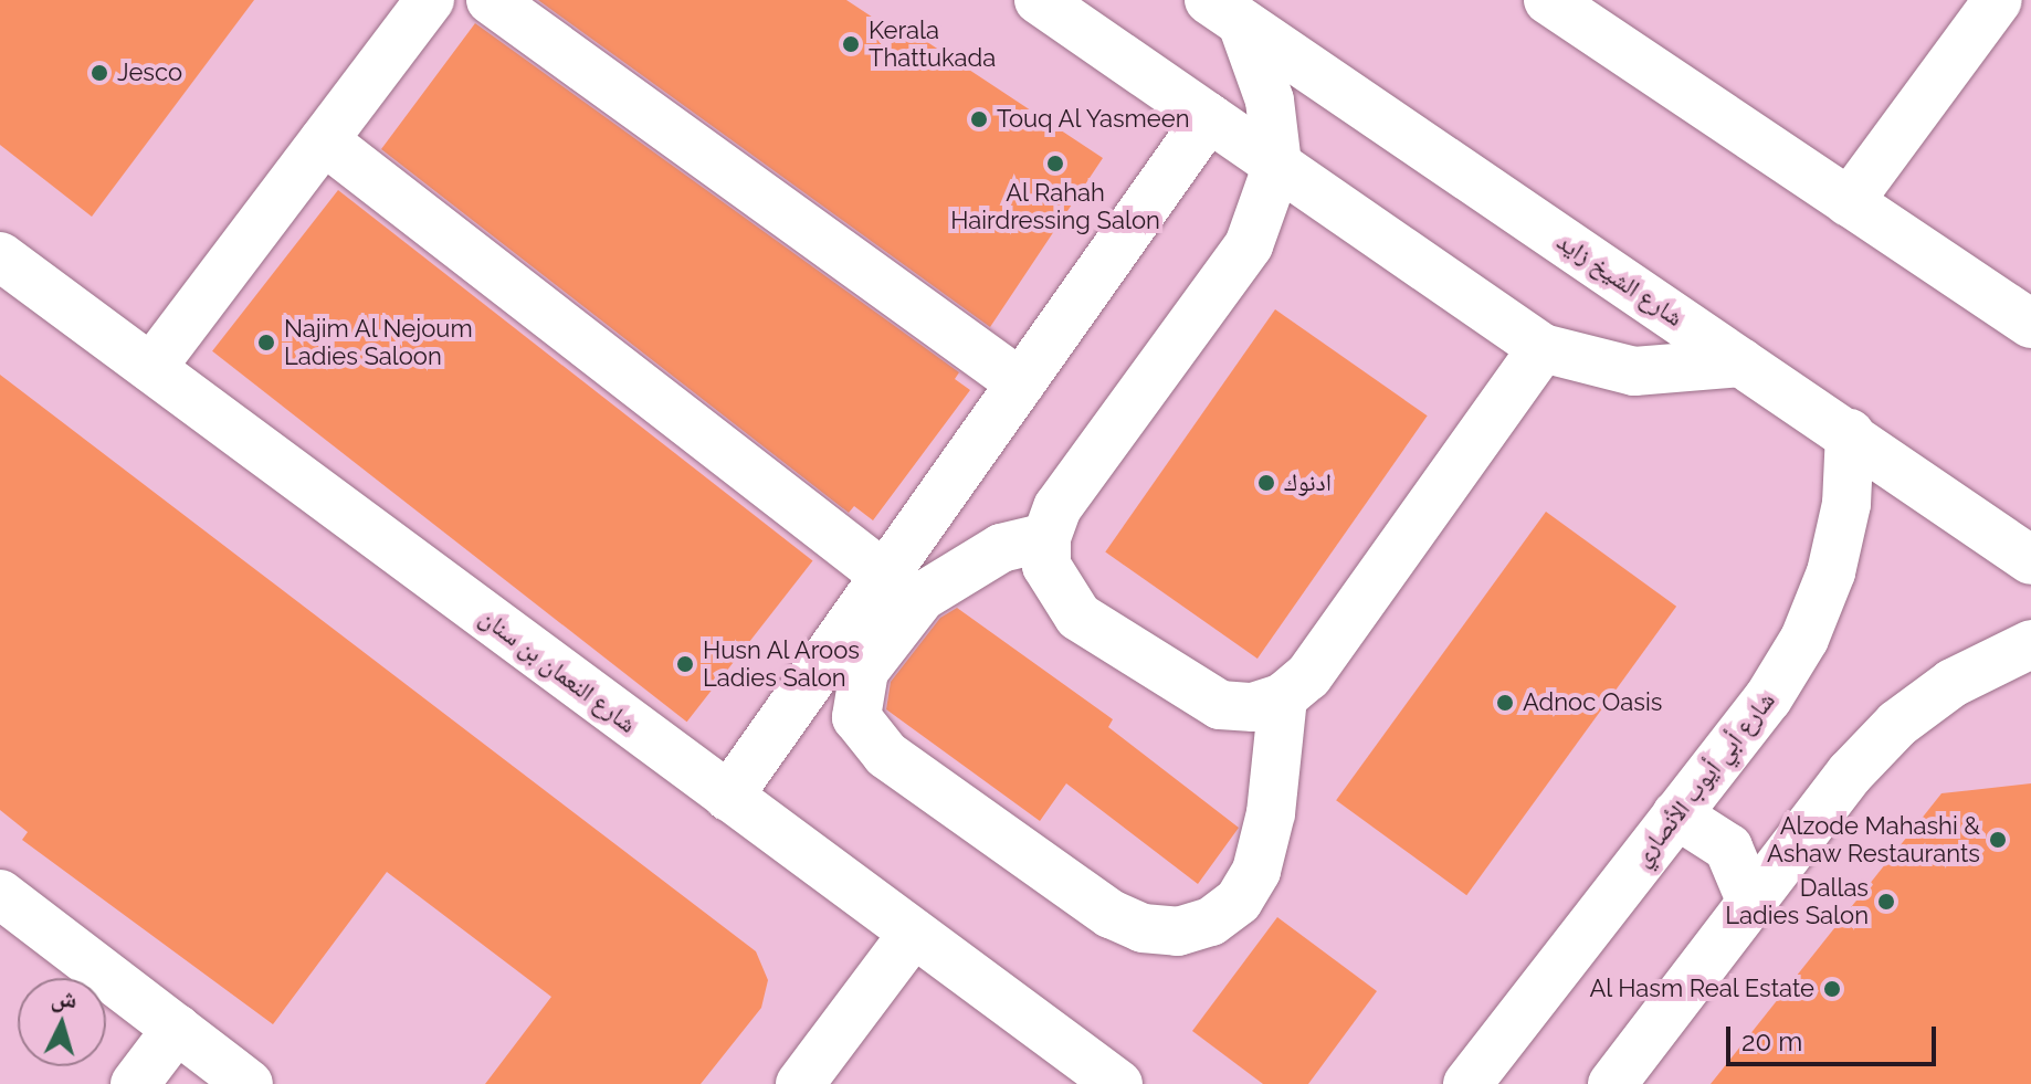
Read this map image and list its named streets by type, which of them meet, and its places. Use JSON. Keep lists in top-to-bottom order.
{
  "streets": {
    "street": ["شارع الشيخ زايد", "شارع النعمان بن سنان", "شارع أبي أيوب الأنصاري"]
  },
  "crossings": [
    ["شارع الشيخ زايد", "شارع أبي أيوب الأنصاري"]
  ],
  "places": [
    "Kerala Thattukada",
    "Jesco",
    "Touq Al Yasmeen",
    "Al Rahah Hairdressing Salon",
    "Najim Al Nejoum Ladies Saloon",
    "ادنوك",
    "Husn Al Aroos Ladies Salon",
    "Adnoc Oasis",
    "Alzode Mahashi & Ashaw Restaurants",
    "Dallas Ladies Salon",
    "Al Hasm Real Estate"
  ],
  "scale_bar": "20 m",
  "north": "top"
}
